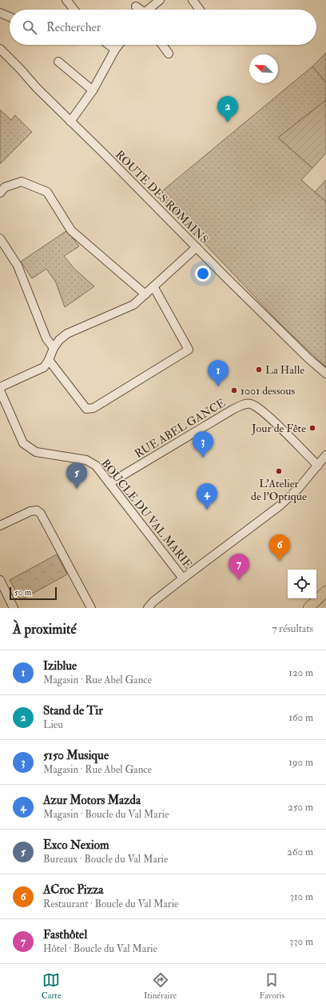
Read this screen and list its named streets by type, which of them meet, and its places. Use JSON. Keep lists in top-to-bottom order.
{
  "streets": {
    "street": ["ROUTE DES ROMAINS", "RUE ABEL GANCE", "BOUCLE DU VAL MARIE"]
  },
  "crossings": [
    ["RUE ABEL GANCE", "BOUCLE DU VAL MARIE"]
  ],
  "places": [
    "La Halle",
    "1001 dessous",
    "Jour de Fête",
    "L'Atelier de l'Optique"
  ],
  "scale_bar": "50 m",
  "north": "top left",
  "page": {
    "search": "Rechercher",
    "pins": [
      "2",
      "1",
      "3",
      "5",
      "4",
      "6",
      "7"
    ],
    "scale": "50 m",
    "heading": ["À proximité", "7 résultats"],
    "list": [
      {
        "mark": "1",
        "name": "Iziblue",
        "note": "Magasin · Rue Abel Gance",
        "value": "120 m"
      },
      {
        "mark": "2",
        "name": "Stand de Tir",
        "note": "Lieu",
        "value": "160 m"
      },
      {
        "mark": "3",
        "name": "5150 Musique",
        "note": "Magasin · Rue Abel Gance",
        "value": "190 m"
      },
      {
        "mark": "4",
        "name": "Azur Motors Mazda",
        "note": "Magasin · Boucle du Val Marie",
        "value": "250 m"
      },
      {
        "mark": "5",
        "name": "Exco Nexiom",
        "note": "Bureaux · Boucle du Val Marie",
        "value": "260 m"
      },
      {
        "mark": "6",
        "name": "ACroc Pizza",
        "note": "Restaurant · Boucle du Val Marie",
        "value": "310 m"
      },
      {
        "mark": "7",
        "name": "Fasthôtel",
        "note": "Hôtel · Boucle du Val Marie",
        "value": "330 m"
      }
    ],
    "nav": ["Carte", "Itinéraire", "Favoris"]
  }
}
